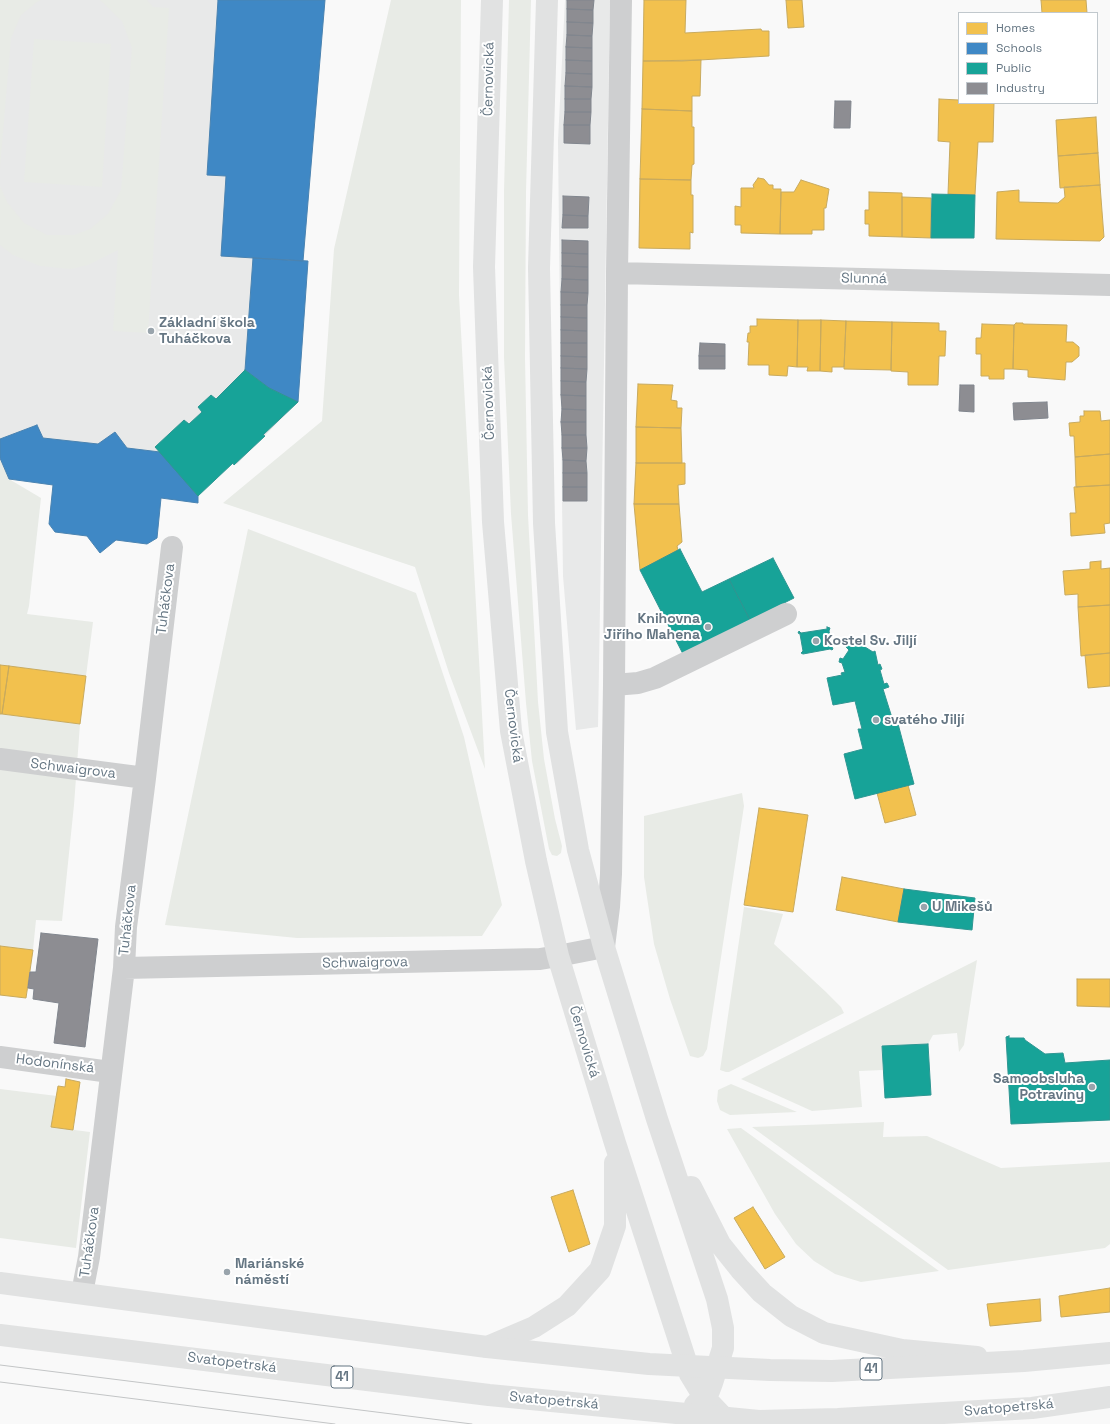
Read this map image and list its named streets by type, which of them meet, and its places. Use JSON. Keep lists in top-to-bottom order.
{
  "streets": {
    "main road": ["Černovická", "Svatopetrská", "41"],
    "street": [
      "Slunná",
      "Tuháčkova",
      "Schwaigrova",
      "Hodonínská"
    ]
  },
  "crossings": [
    ["Černovická", "Schwaigrova"],
    ["Černovická", "Svatopetrská"],
    ["Černovická", "41"],
    ["Tuháčkova", "Schwaigrova"],
    ["Tuháčkova", "Hodonínská"],
    ["Tuháčkova", "41"]
  ],
  "places": [
    "Základní škola Tuháčkova",
    "Knihovna Jiřího Mahena",
    "Kostel Sv. Jiljí",
    "svatého Jiljí",
    "U Mikešů",
    "Samoobsluha Potraviny",
    "Mariánské náměstí"
  ],
  "legend": [
    "Homes",
    "Schools",
    "Public",
    "Industry"
  ]
}
